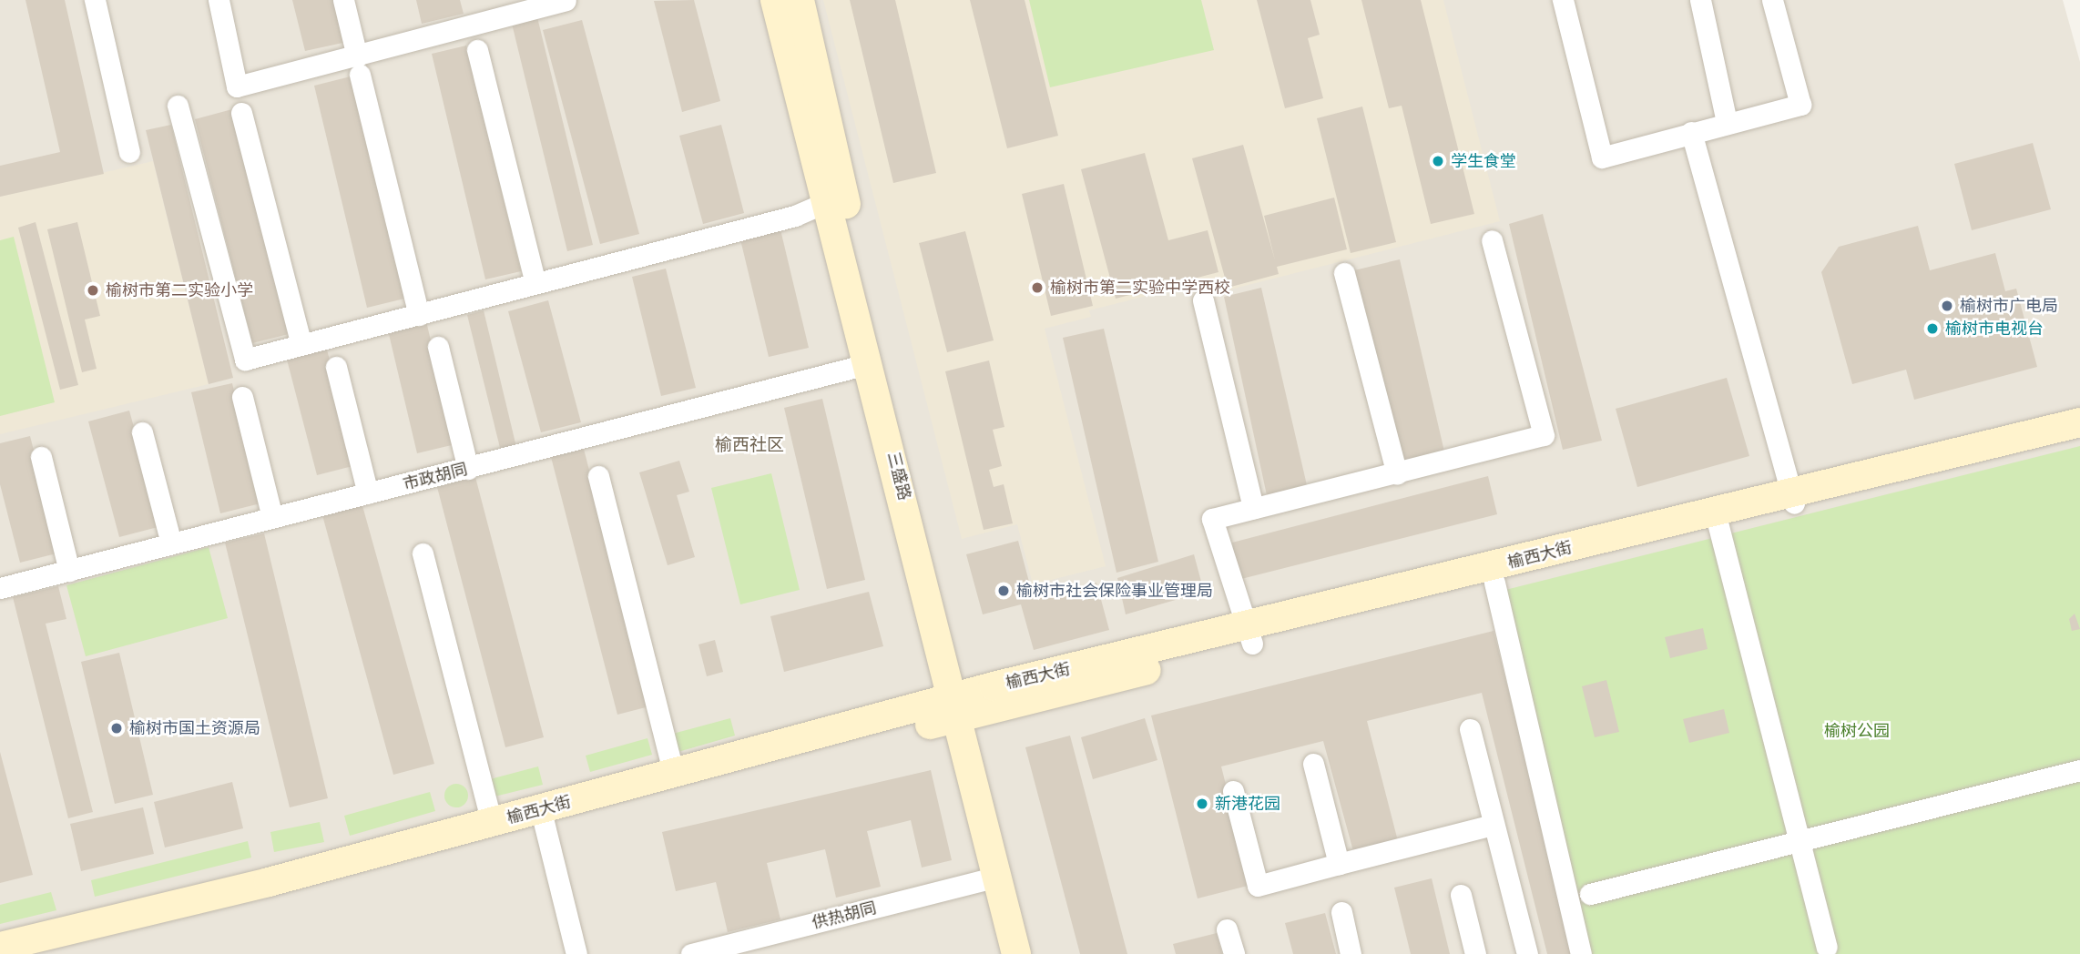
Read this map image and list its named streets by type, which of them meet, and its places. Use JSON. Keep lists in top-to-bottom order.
{
  "streets": {
    "main road": ["三盛路", "榆西大街"],
    "street": ["市政胡同", "供热胡同"]
  },
  "crossings": [
    ["三盛路", "市政胡同"],
    ["三盛路", "榆西大街"],
    ["三盛路", "供热胡同"]
  ],
  "districts": ["榆西社区"],
  "parks": ["榆树公园"],
  "places": [
    "学生食堂",
    "榆树市第二实验中学西校",
    "榆树市第二实验小学",
    "榆树市广电局",
    "榆树市电视台",
    "榆树市社会保险事业管理局",
    "榆树市国土资源局",
    "新港花园"
  ]
}
